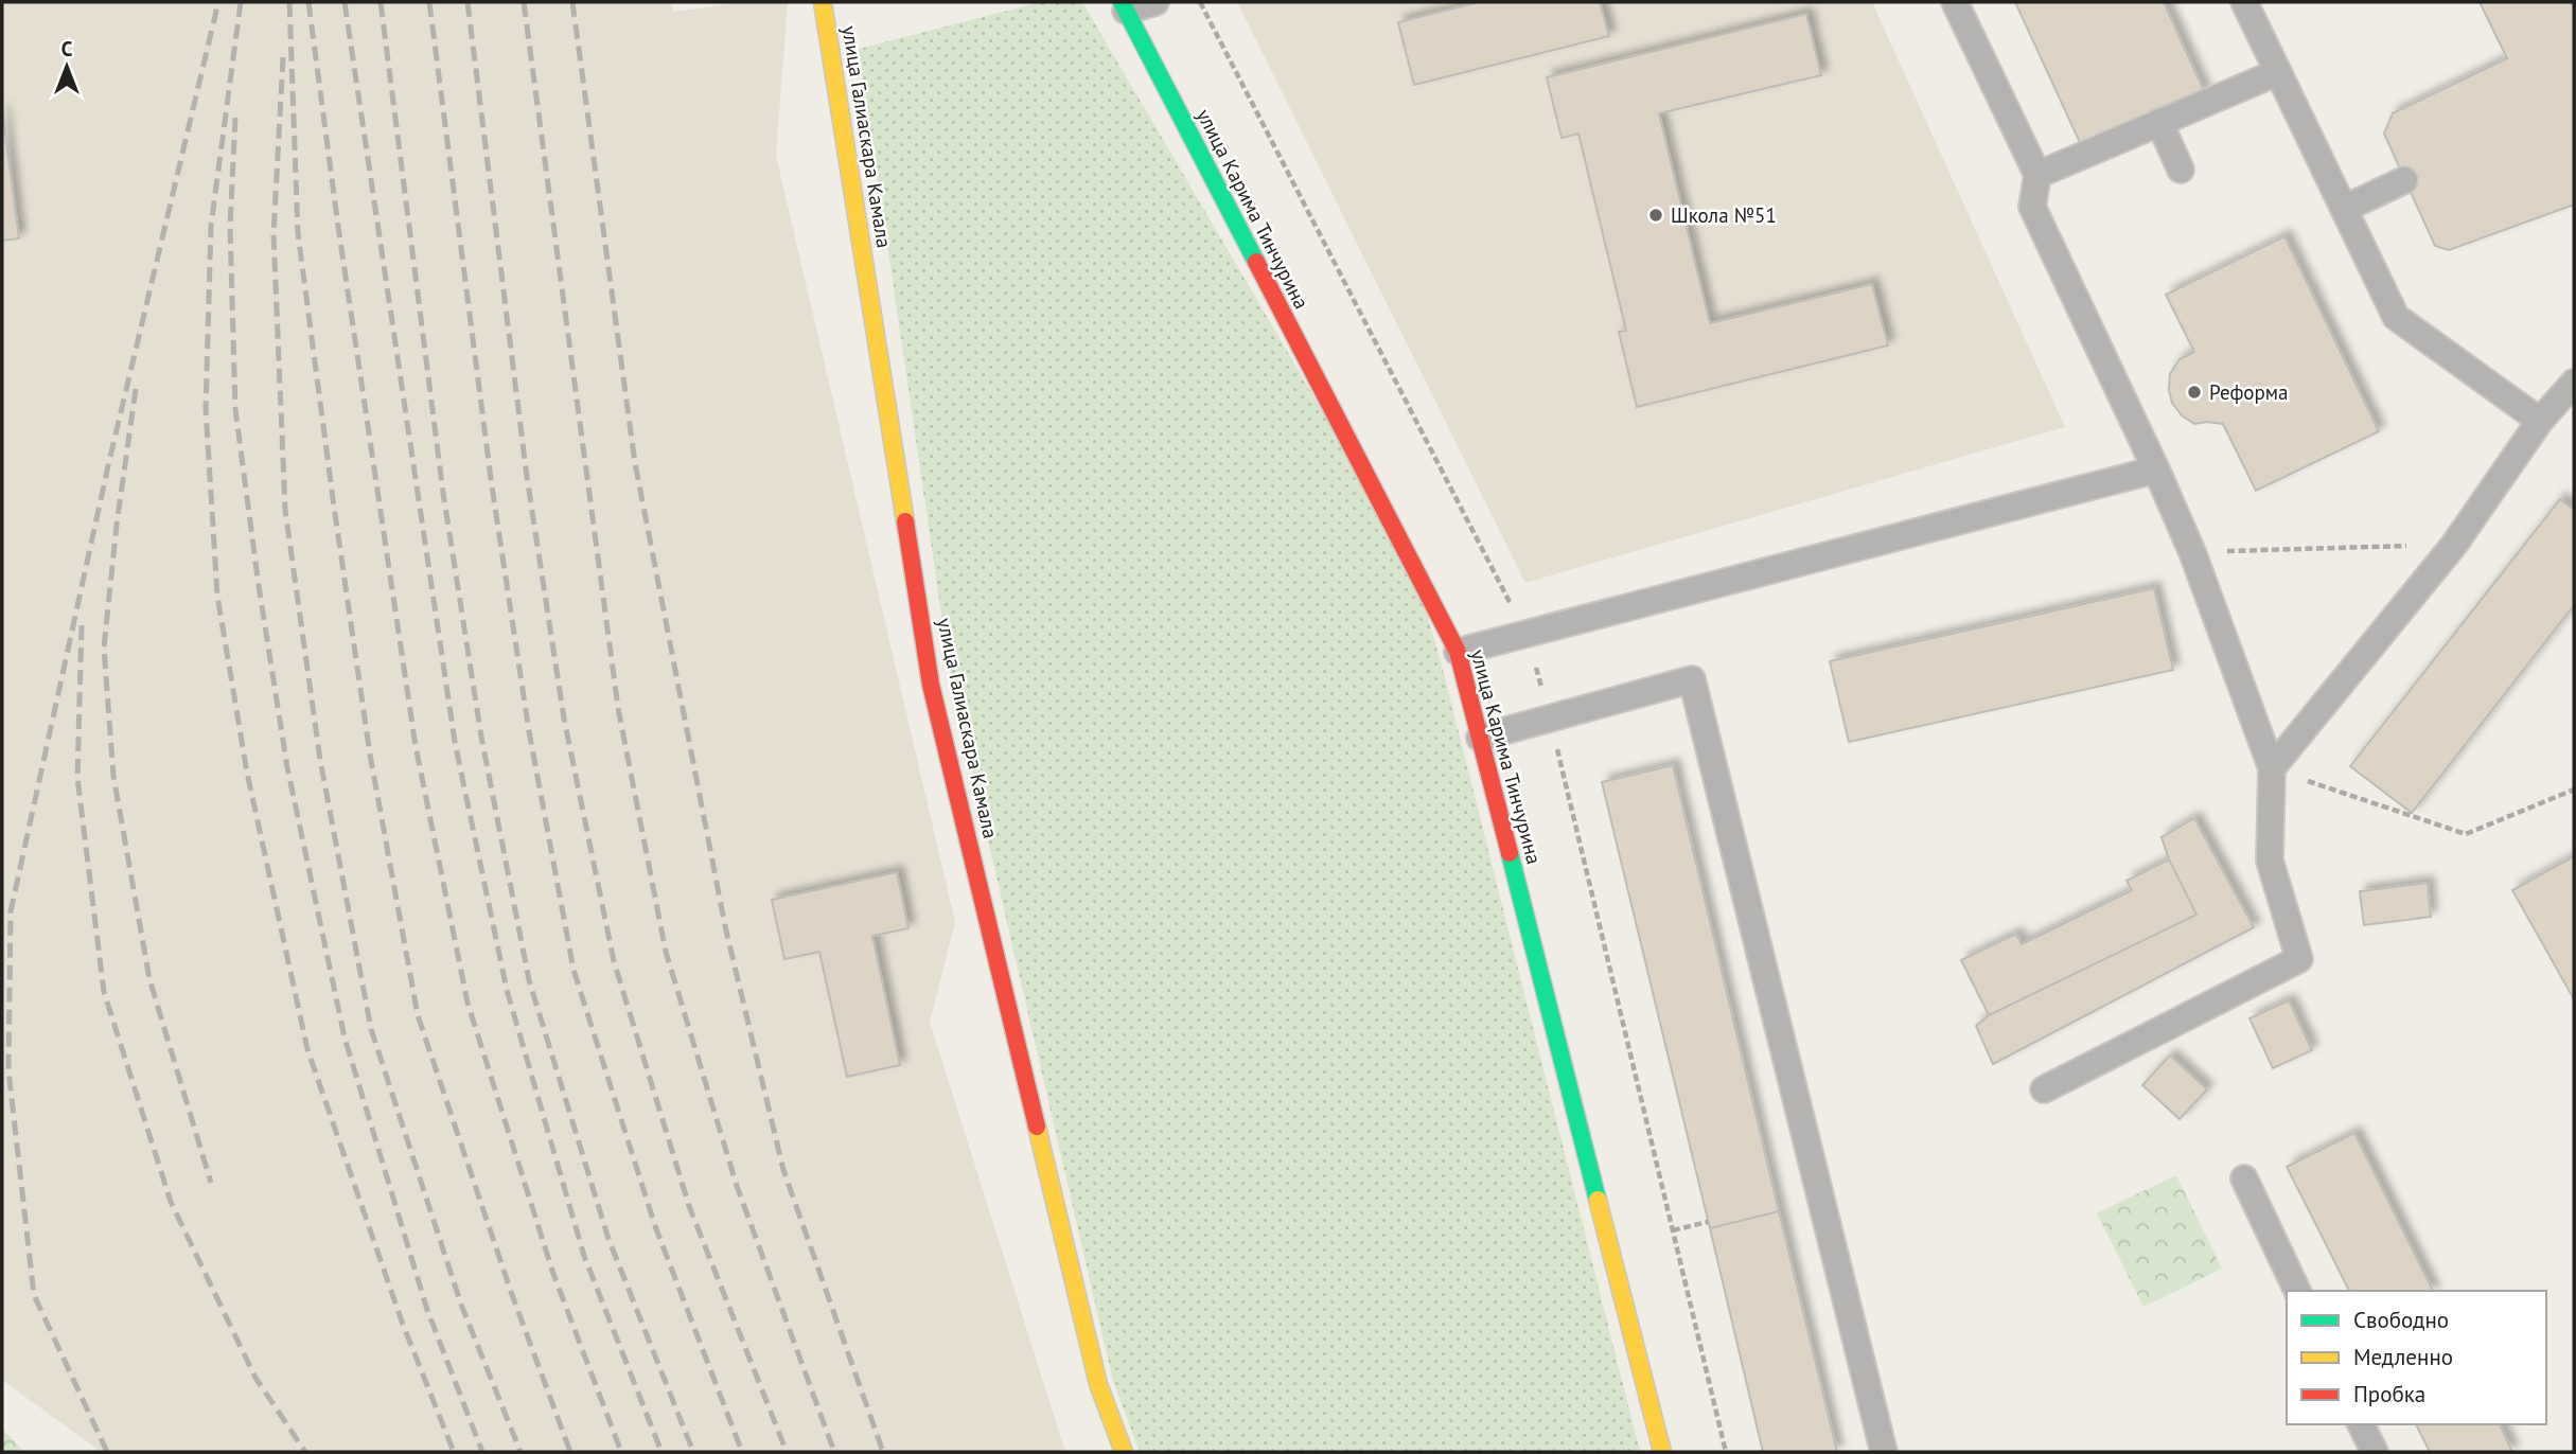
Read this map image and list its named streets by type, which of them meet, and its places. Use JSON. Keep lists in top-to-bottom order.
{
  "streets": {
    "street": ["улица Галиаскара Камала", "улица Карима Тинчурина"]
  },
  "places": ["Школа №51", "Реформа"],
  "legend": ["Свободно", "Медленно", "Пробка"],
  "north": "top"
}
